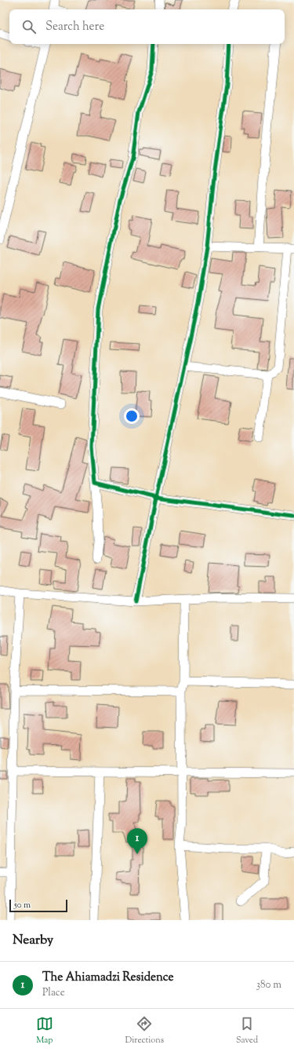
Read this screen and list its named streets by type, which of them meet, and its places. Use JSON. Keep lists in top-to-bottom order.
{
  "scale_bar": "50 m",
  "page": {
    "search": "Search here",
    "pins": "1",
    "scale": "50 m",
    "heading": "Nearby",
    "list": [
      {
        "mark": "1",
        "name": "The Ahiamadzi Residence",
        "note": "Place",
        "value": "380 m"
      }
    ],
    "nav": ["Map", "Directions", "Saved"]
  }
}
